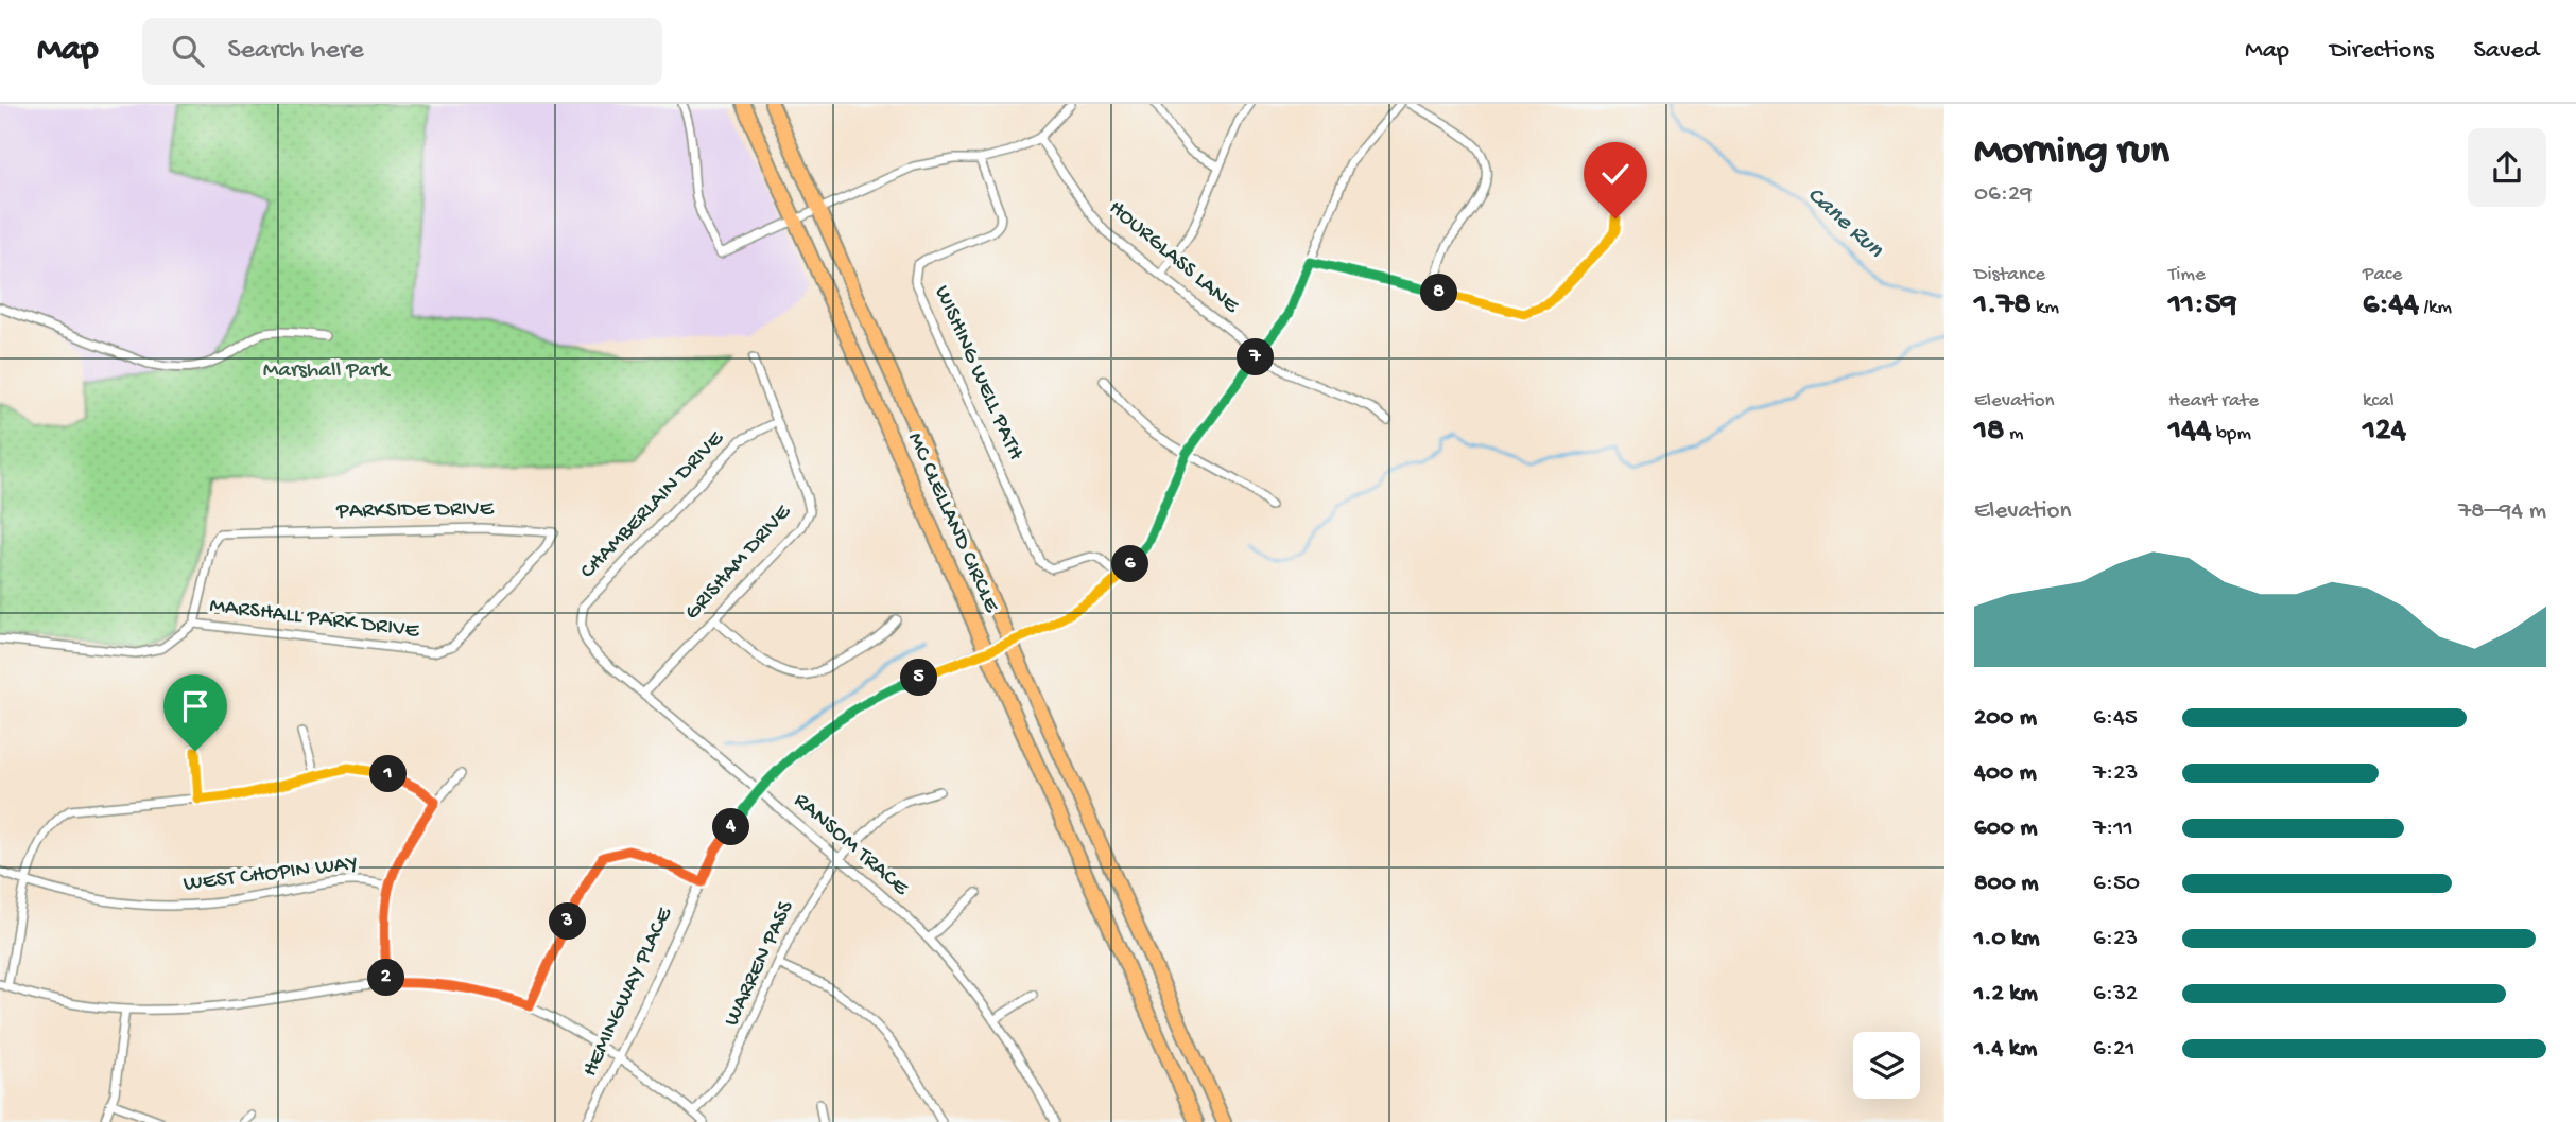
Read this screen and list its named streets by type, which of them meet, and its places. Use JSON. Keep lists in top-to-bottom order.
{
  "streets": {
    "highway": ["MC CLELLAND CIRCLE"],
    "street": [
      "HOURGLASS LANE",
      "WISHING WELL PATH",
      "CHAMBERLAIN DRIVE",
      "PARKSIDE DRIVE",
      "GRISHAM DRIVE",
      "MARSHALL PARK DRIVE",
      "RANSOM TRACE",
      "WEST CHOPIN WAY",
      "WARREN PASS",
      "HEMINGWAY PLACE"
    ]
  },
  "crossings": [
    ["HOURGLASS LANE", "HEMINGWAY PLACE"],
    ["WISHING WELL PATH", "HEMINGWAY PLACE"],
    ["CHAMBERLAIN DRIVE", "GRISHAM DRIVE"],
    ["CHAMBERLAIN DRIVE", "RANSOM TRACE"],
    ["PARKSIDE DRIVE", "MARSHALL PARK DRIVE"],
    ["MC CLELLAND CIRCLE", "HEMINGWAY PLACE"],
    ["GRISHAM DRIVE", "RANSOM TRACE"],
    ["RANSOM TRACE", "WARREN PASS"],
    ["RANSOM TRACE", "HEMINGWAY PLACE"]
  ],
  "water": ["Cane Run"],
  "parks": ["Marshall Park"],
  "page": {
    "header": "Map",
    "search": "Search here",
    "nav": ["Map", "Directions", "Saved"],
    "heading": ["Morning run", "06:29"],
    "stats": [
      ["Distance", "1.78 km"],
      ["Time", "11:59"],
      ["Pace", "6:44 /km"],
      ["Elevation", "18 m"],
      ["Heart rate", "144 bpm"],
      ["kcal", "124"]
    ],
    "pins": [
      "8",
      "7",
      "6",
      "5",
      "1",
      "4",
      "3",
      "2"
    ],
    "chart": ["Elevation", "78–94 m"],
    "list": [
      {
        "name": "200 m",
        "note": "6:45"
      },
      {
        "name": "400 m",
        "note": "7:23"
      },
      {
        "name": "600 m",
        "note": "7:11"
      },
      {
        "name": "800 m",
        "note": "6:50"
      },
      {
        "name": "1.0 km",
        "note": "6:23"
      },
      {
        "name": "1.2 km",
        "note": "6:32"
      },
      {
        "name": "1.4 km",
        "note": "6:21"
      }
    ]
  }
}
